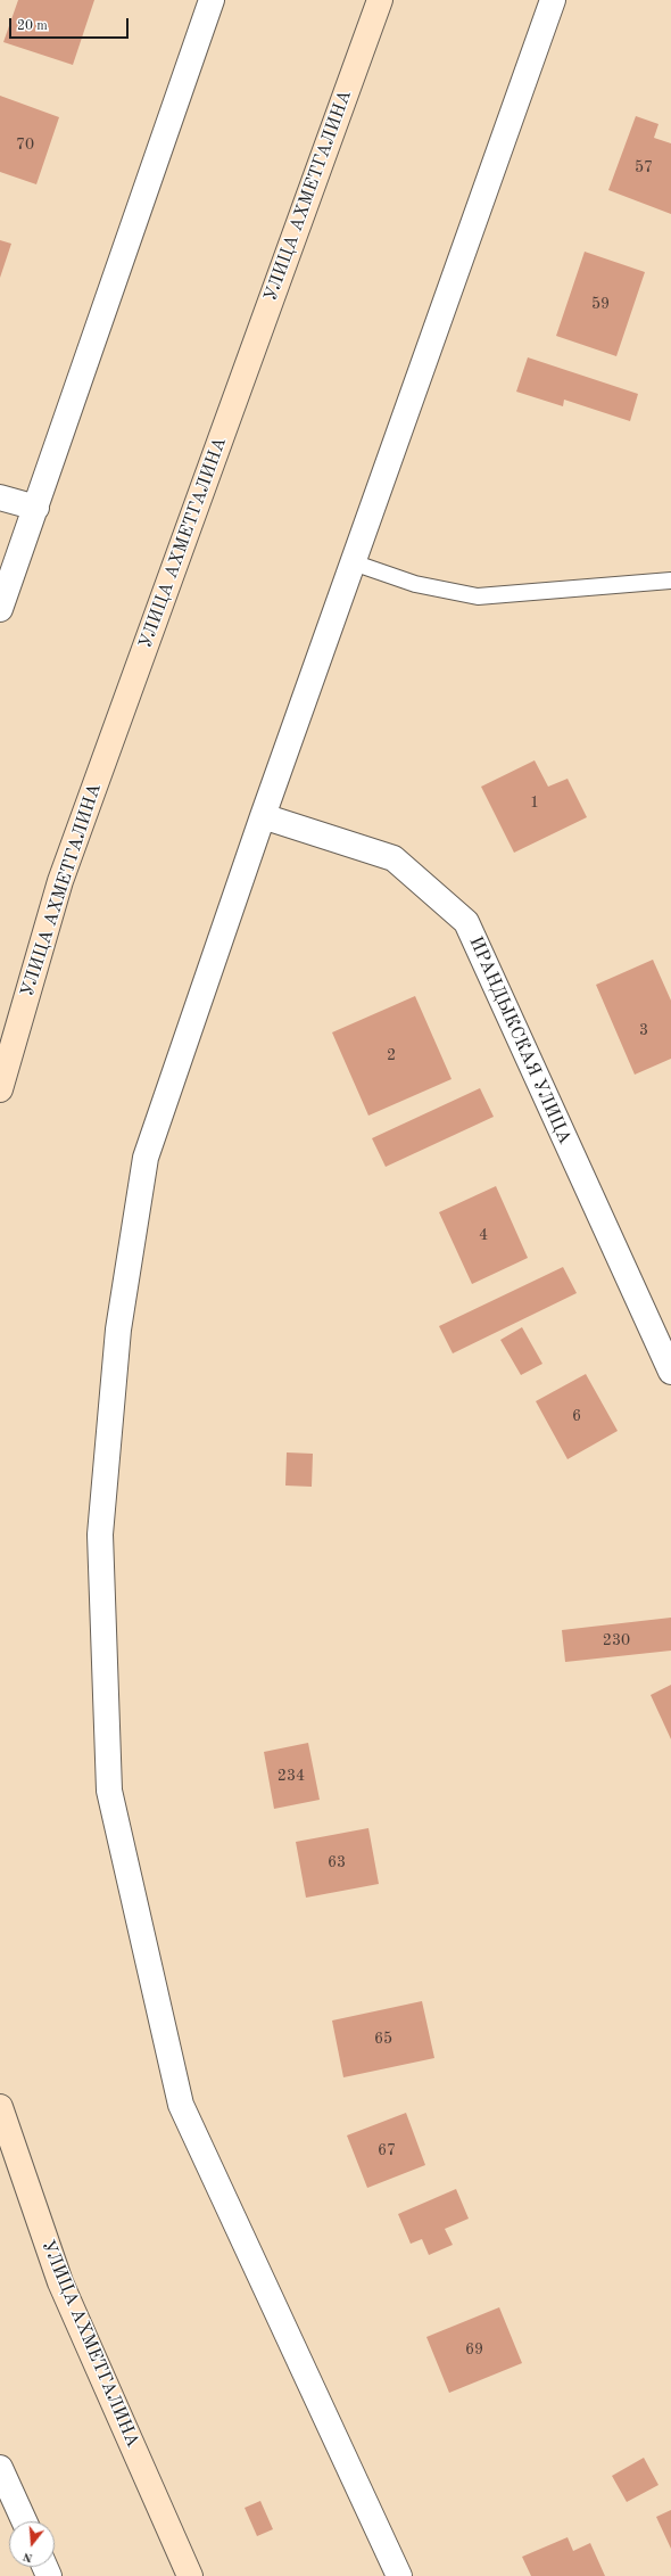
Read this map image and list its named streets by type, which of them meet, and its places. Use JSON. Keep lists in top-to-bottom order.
{
  "streets": {
    "main road": ["УЛИЦА АХМЕТГАЛИНА"],
    "street": ["ИРАНДЫКСКАЯ УЛИЦА"]
  },
  "house_numbers": [
    "70",
    "57",
    "59",
    "1",
    "3",
    "2",
    "4",
    "6",
    "230",
    "234",
    "63",
    "65",
    "67",
    "69"
  ],
  "scale_bar": "20 m",
  "north": "bottom"
}
